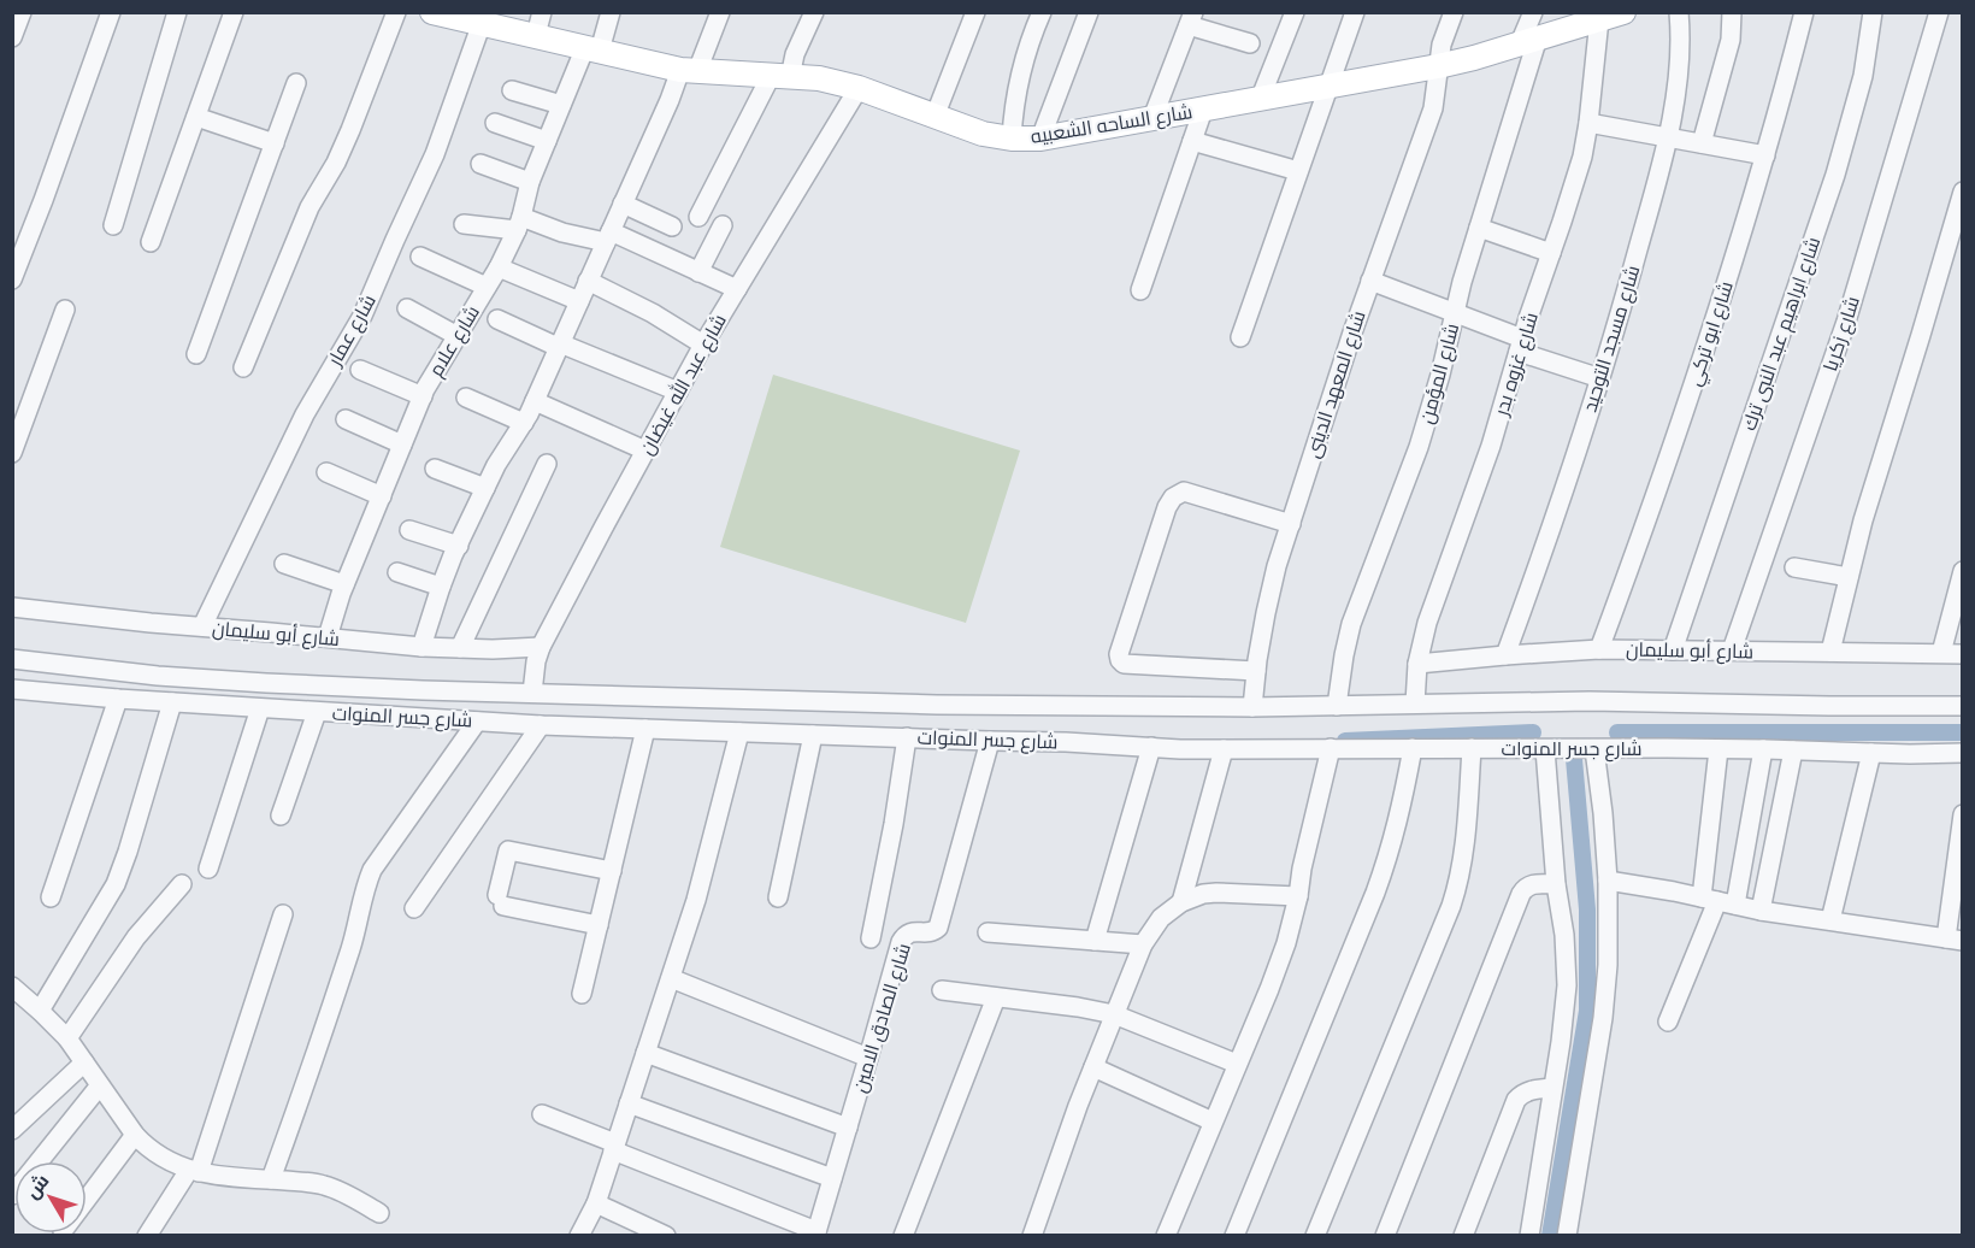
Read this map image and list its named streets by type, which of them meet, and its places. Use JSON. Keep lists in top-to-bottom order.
{
  "streets": {
    "main road": ["شارع الساحه الشعبيه"],
    "street": [
      "شارع عمار",
      "شارع ابو تركي",
      "شارع ابراهيم عبد النبى ترك",
      "شارع زكريا",
      "شارع مسجد التوحيد",
      "شارع علام",
      "شارع غزوه بدر",
      "شارع المؤمن",
      "شارع عبد الله غيضان",
      "شارع المعهد الدينى",
      "شارع أبو سليمان",
      "شارع جسر المنوات",
      "شارع الصادق الامين"
    ]
  },
  "crossings": [
    ["شارع الساحه الشعبيه", "شارع عمار"],
    ["شارع الساحه الشعبيه", "شارع علام"],
    ["شارع الساحه الشعبيه", "شارع غزوه بدر"],
    ["شارع الساحه الشعبيه", "شارع المؤمن"],
    ["شارع الساحه الشعبيه", "شارع عبد الله غيضان"],
    ["شارع الساحه الشعبيه", "شارع المعهد الدينى"],
    ["شارع عمار", "شارع أبو سليمان"],
    ["شارع ابو تركي", "شارع أبو سليمان"],
    ["شارع ابراهيم عبد النبى ترك", "شارع أبو سليمان"],
    ["شارع زكريا", "شارع أبو سليمان"],
    ["شارع مسجد التوحيد", "شارع أبو سليمان"],
    ["شارع علام", "شارع أبو سليمان"],
    ["شارع غزوه بدر", "شارع أبو سليمان"],
    ["شارع غزوه بدر", "شارع جسر المنوات"],
    ["شارع المؤمن", "شارع جسر المنوات"],
    ["شارع عبد الله غيضان", "شارع أبو سليمان"],
    ["شارع عبد الله غيضان", "شارع جسر المنوات"],
    ["شارع المعهد الدينى", "شارع جسر المنوات"],
    ["شارع جسر المنوات", "شارع الصادق الامين"]
  ],
  "north": "top left"
}
